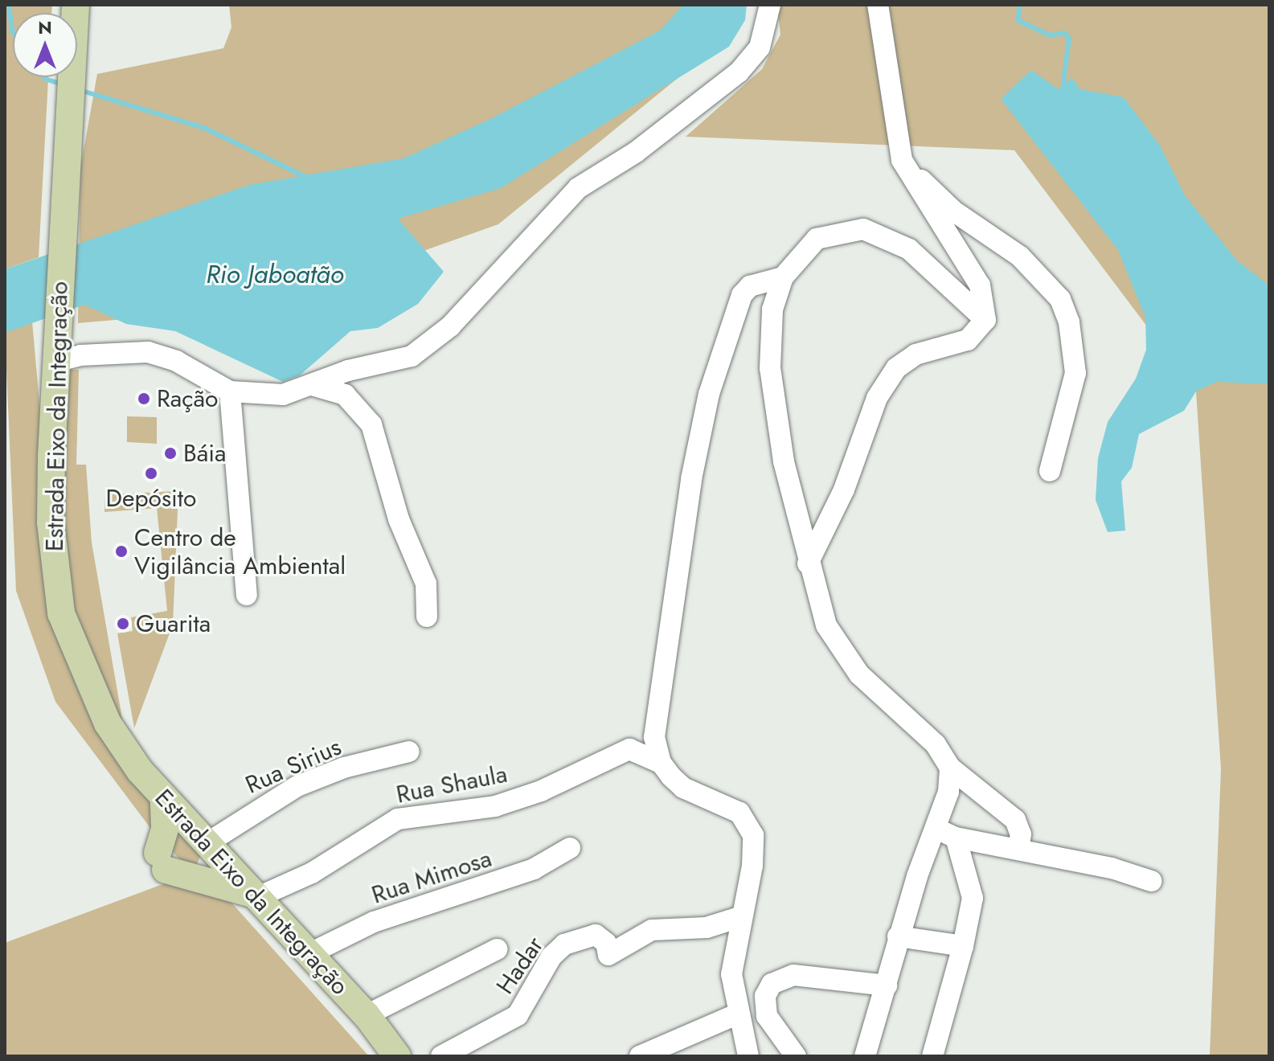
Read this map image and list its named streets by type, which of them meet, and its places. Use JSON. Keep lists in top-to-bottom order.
{
  "streets": {
    "main road": ["Estrada Eixo da Integração"],
    "street": [
      "Rua Sirius",
      "Rua Shaula",
      "Rua Mimosa",
      "Hadar"
    ]
  },
  "crossings": [
    ["Estrada Eixo da Integração", "Rua Sirius"],
    ["Estrada Eixo da Integração", "Rua Shaula"],
    ["Estrada Eixo da Integração", "Rua Mimosa"]
  ],
  "water": ["Rio Jaboatão"],
  "places": [
    "Ração",
    "Báia",
    "Depósito",
    "Centro de Vigilância Ambiental",
    "Guarita"
  ],
  "north": "top"
}
